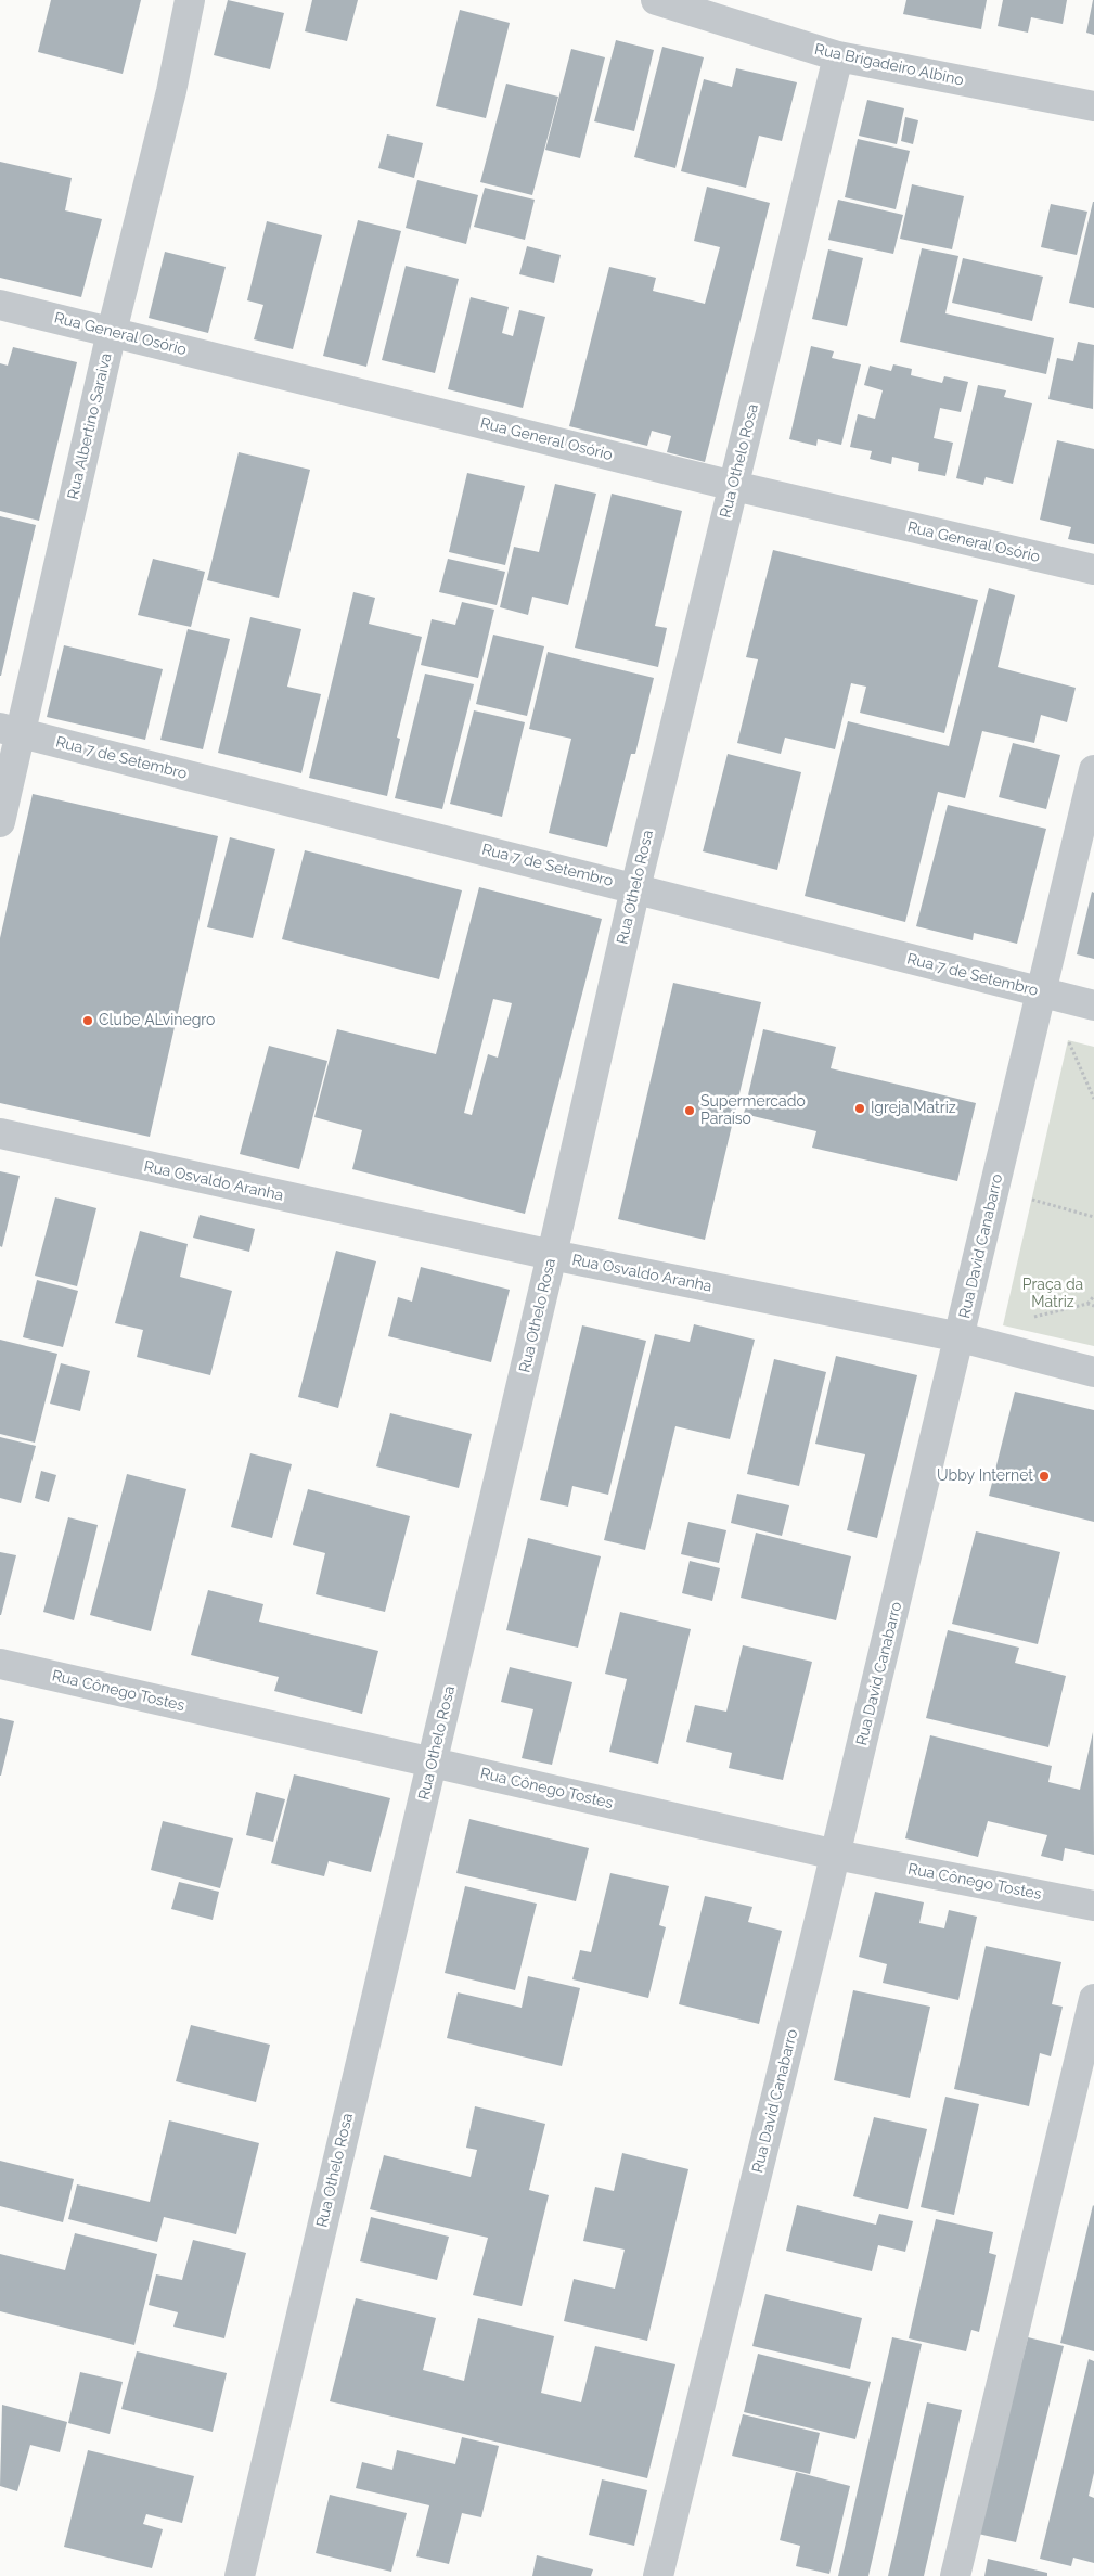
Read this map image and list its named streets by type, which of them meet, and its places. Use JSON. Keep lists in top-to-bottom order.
{
  "streets": {
    "street": [
      "Rua Brigadeiro Albino",
      "Rua General Osório",
      "Rua Albertino Saraiva",
      "Rua Othelo Rosa",
      "Rua 7 de Setembro",
      "Rua Osvaldo Aranha",
      "Rua David Canabarro",
      "Rua Cônego Tostes"
    ]
  },
  "crossings": [
    ["Rua Brigadeiro Albino", "Rua Othelo Rosa"],
    ["Rua General Osório", "Rua Albertino Saraiva"],
    ["Rua General Osório", "Rua Othelo Rosa"],
    ["Rua Albertino Saraiva", "Rua 7 de Setembro"],
    ["Rua Othelo Rosa", "Rua 7 de Setembro"],
    ["Rua Othelo Rosa", "Rua Osvaldo Aranha"],
    ["Rua Othelo Rosa", "Rua Cônego Tostes"],
    ["Rua 7 de Setembro", "Rua David Canabarro"],
    ["Rua Osvaldo Aranha", "Rua David Canabarro"],
    ["Rua David Canabarro", "Rua Cônego Tostes"]
  ],
  "parks": ["Praça da Matriz"],
  "places": [
    "Clube ALvinegro",
    "Igreja Matriz",
    "Supermercado Paraíso",
    "Ubby Internet"
  ]
}
